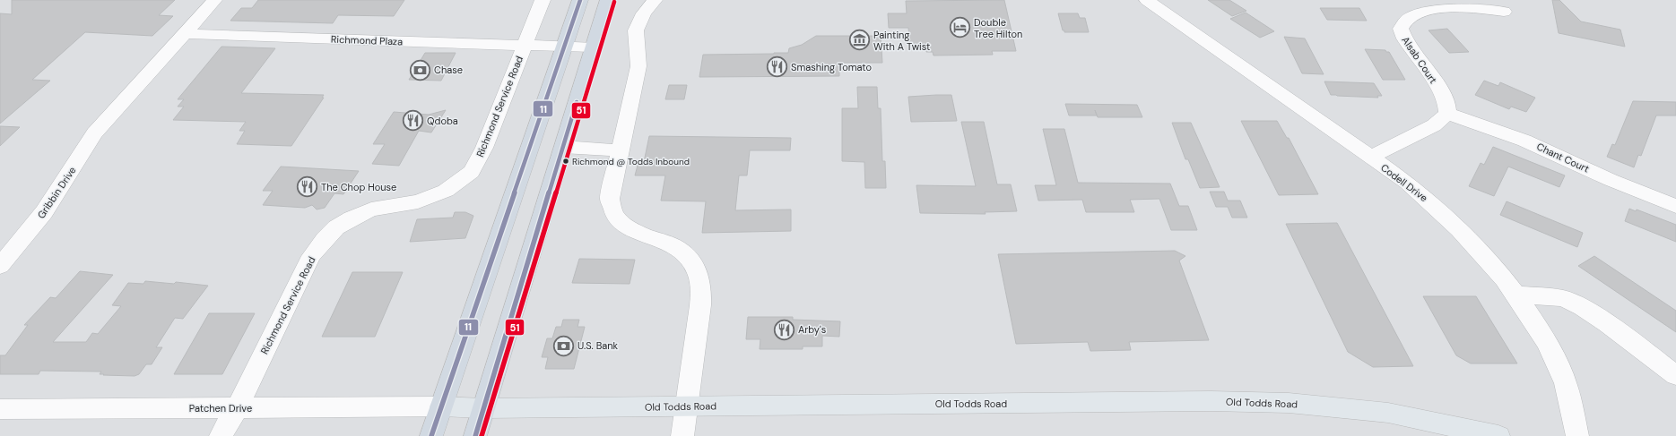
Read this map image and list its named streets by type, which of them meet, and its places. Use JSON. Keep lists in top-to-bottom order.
{
  "streets": {
    "main road": ["Old Todds Road"],
    "street": [
      "Richmond Plaza",
      "Alsab Court",
      "Richmond Service Road",
      "Chant Court",
      "Codell Drive",
      "Gribbin Drive",
      "Patchen Drive"
    ]
  },
  "crossings": [
    ["Richmond Plaza", "Richmond Service Road"],
    ["Richmond Plaza", "Gribbin Drive"],
    ["Alsab Court", "Chant Court"],
    ["Richmond Service Road", "Patchen Drive"],
    ["Old Todds Road", "Patchen Drive"]
  ],
  "places": {
    "hotel": ["Double Tree Hilton"],
    "museum": ["Painting With A Twist"],
    "restaurant": [
      "Smashing Tomato",
      "Qdoba",
      "The Chop House",
      "Arby's"
    ],
    "bank": ["Chase", "U.S. Bank"],
    "other": ["Richmond @ Todds Inbound"]
  },
  "lines": ["transit line 11", "transit line 51"]
}
